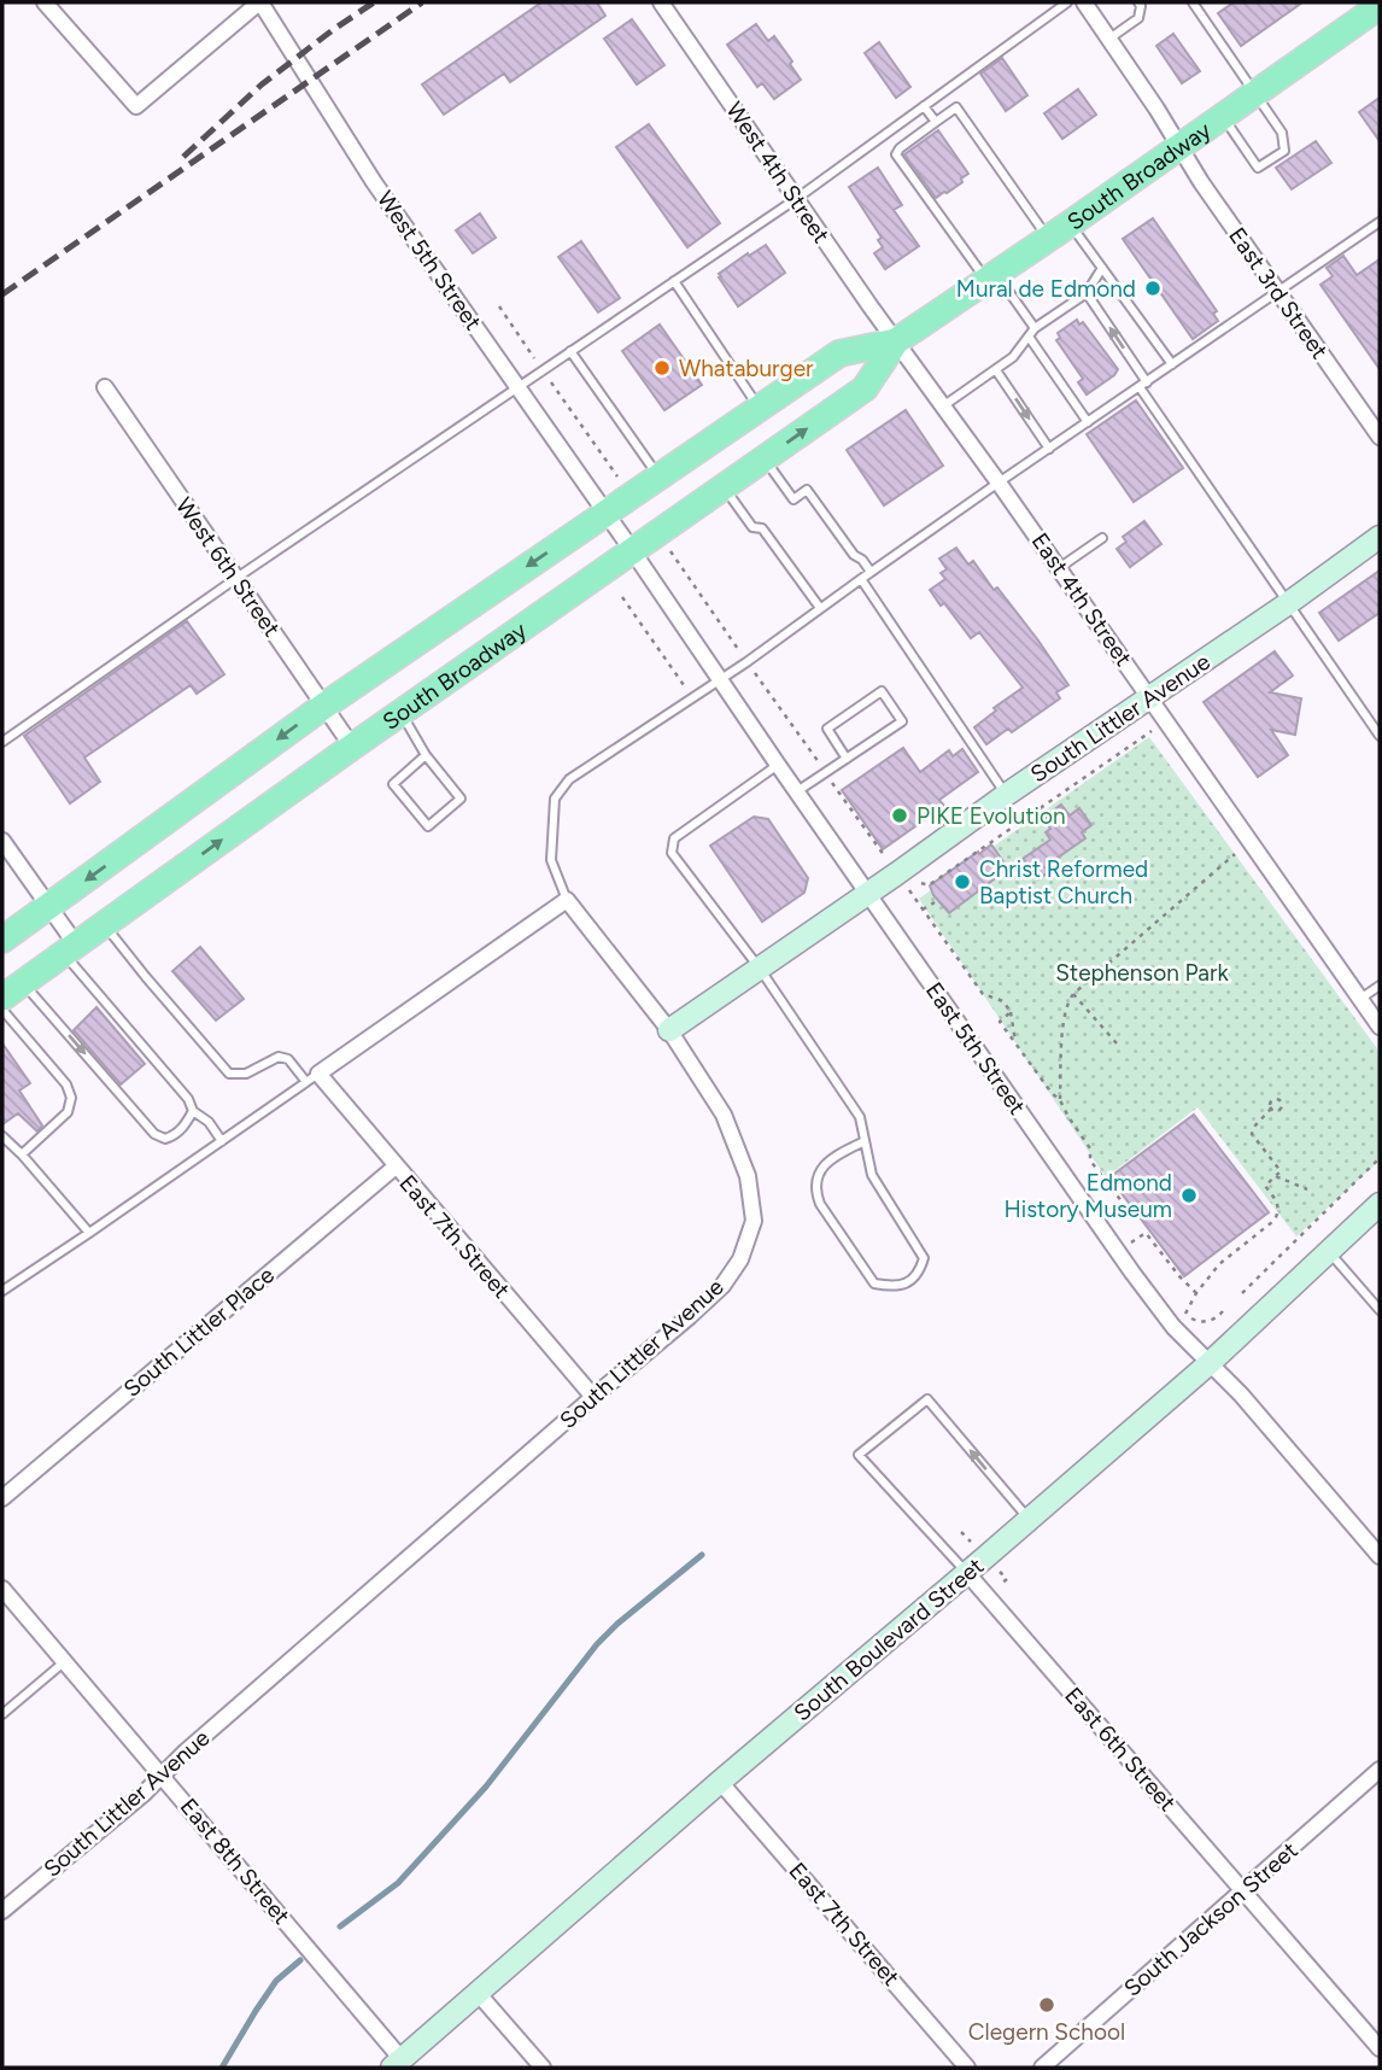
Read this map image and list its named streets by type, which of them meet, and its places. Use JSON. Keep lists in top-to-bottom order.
{
  "streets": {
    "main road": ["South Broadway", "South Littler Avenue", "South Boulevard Street"],
    "street": [
      "West 4th Street",
      "West 5th Street",
      "East 3rd Street",
      "West 6th Street",
      "East 4th Street",
      "East 5th Street",
      "East 7th Street",
      "South Littler Place",
      "East 6th Street",
      "East 8th Street",
      "South Jackson Street"
    ]
  },
  "crossings": [
    ["West 4th Street", "South Broadway"],
    ["West 4th Street", "East 4th Street"],
    ["South Broadway", "West 5th Street"],
    ["South Broadway", "East 3rd Street"],
    ["South Broadway", "West 6th Street"],
    ["South Broadway", "East 4th Street"],
    ["South Broadway", "East 5th Street"],
    ["West 5th Street", "East 5th Street"],
    ["East 4th Street", "South Littler Avenue"],
    ["South Littler Avenue", "East 5th Street"],
    ["South Littler Avenue", "East 7th Street"],
    ["South Littler Avenue", "East 8th Street"],
    ["East 5th Street", "South Boulevard Street"],
    ["East 7th Street", "South Littler Place"],
    ["East 7th Street", "South Boulevard Street"],
    ["South Boulevard Street", "East 6th Street"],
    ["South Boulevard Street", "East 8th Street"],
    ["East 6th Street", "South Jackson Street"]
  ],
  "parks": ["Stephenson Park"],
  "places": [
    "Mural de Edmond",
    "Whataburger",
    "PIKE Evolution",
    "Christ Reformed Baptist Church",
    "Edmond History Museum",
    "Clegern School"
  ]
}
